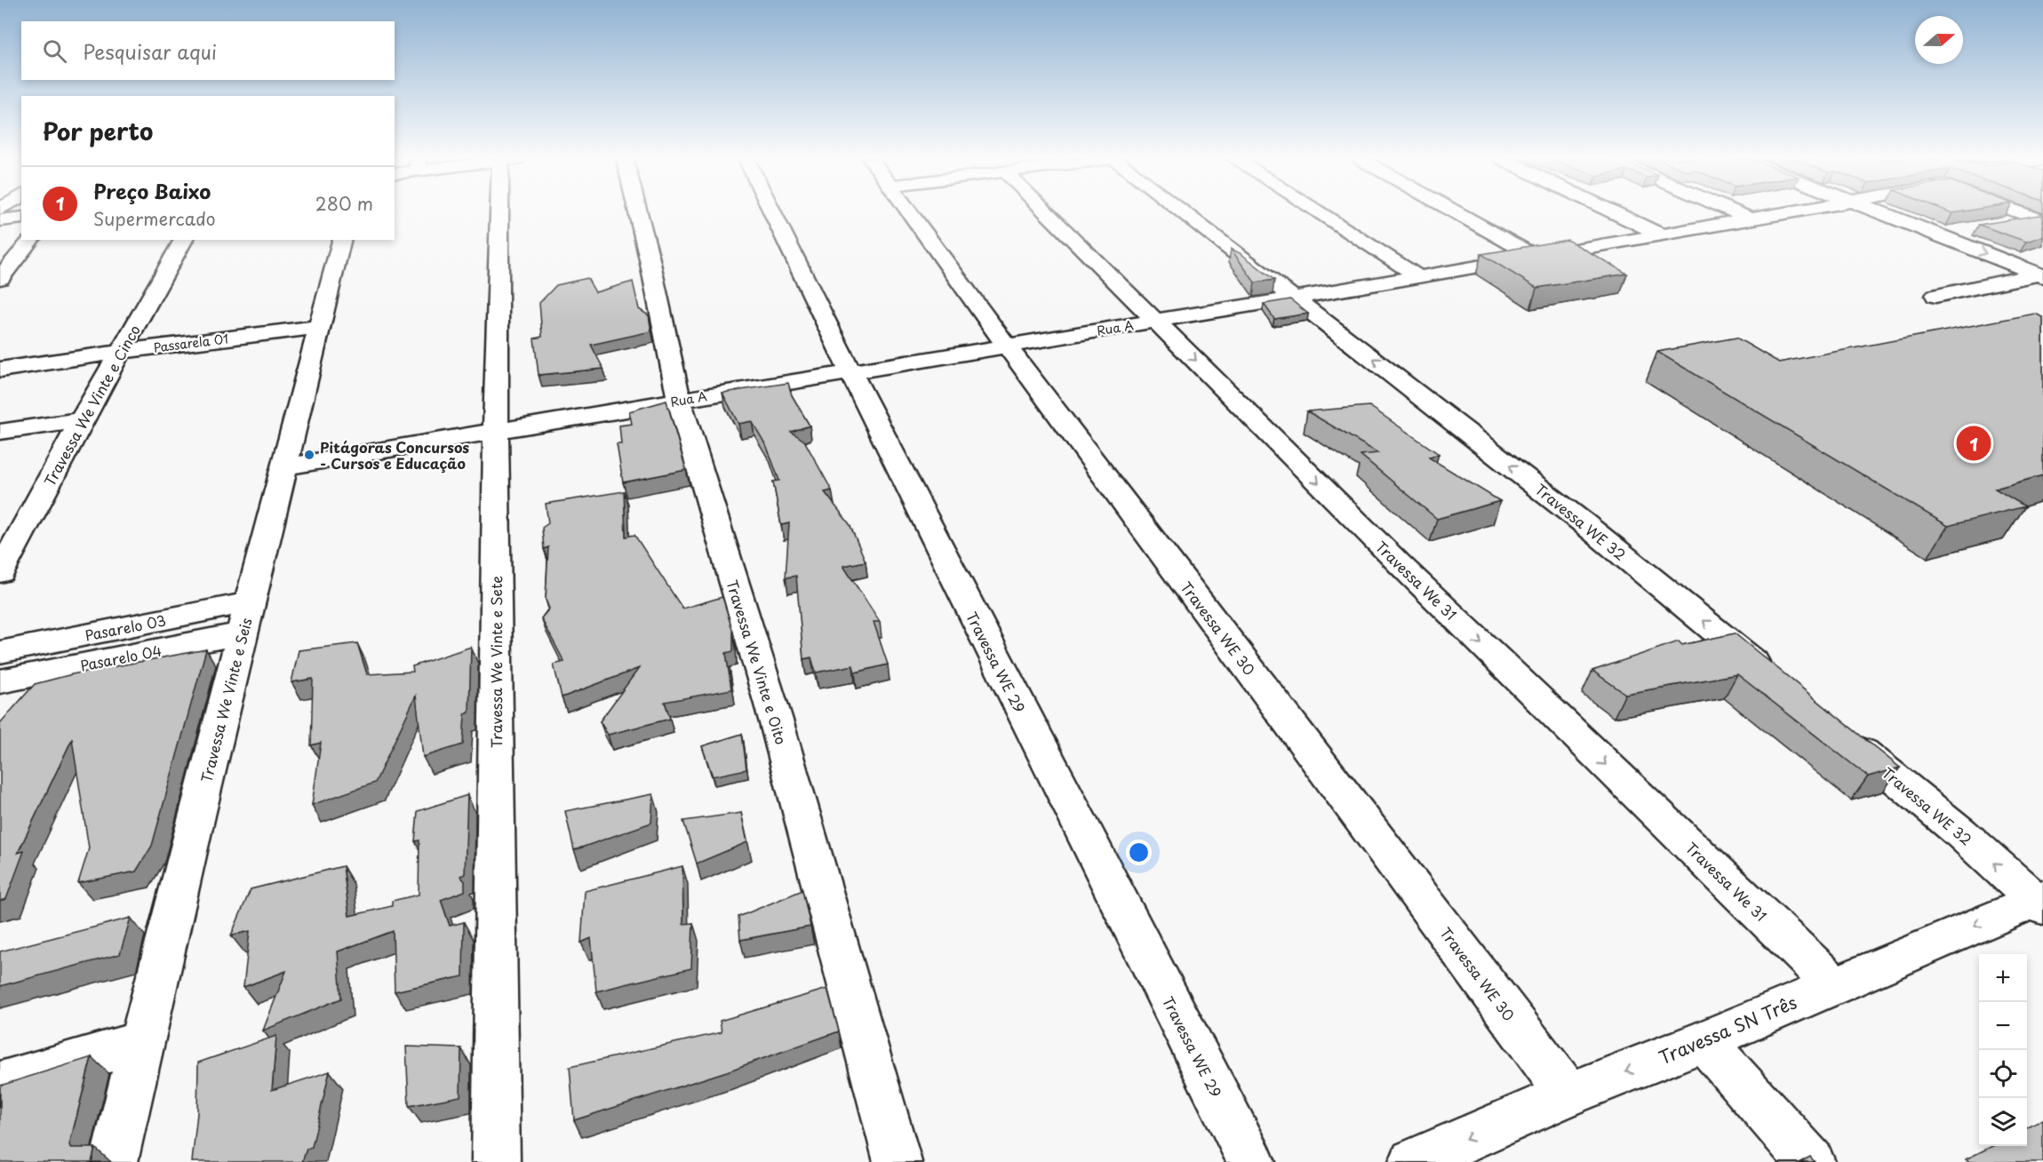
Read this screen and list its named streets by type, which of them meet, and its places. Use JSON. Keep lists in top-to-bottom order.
{
  "streets": {
    "street": [
      "Rua A",
      "Passarela 01",
      "Travessa We Vinte e Cinco",
      "Travessa WE 32",
      "Travessa We 31",
      "Pasarelo 03",
      "Travessa WE 30",
      "Pasarelo 04",
      "Travessa We Vinte e Sete",
      "Travessa We Vinte e Oito",
      "Travessa WE 29",
      "Travessa We Vinte e Seis",
      "Travessa SN Três"
    ]
  },
  "crossings": [
    ["Rua A", "Travessa WE 32"],
    ["Rua A", "Travessa We 31"],
    ["Rua A", "Travessa WE 30"],
    ["Rua A", "Travessa We Vinte e Sete"],
    ["Rua A", "Travessa We Vinte e Oito"],
    ["Rua A", "Travessa WE 29"],
    ["Rua A", "Travessa We Vinte e Seis"],
    ["Passarela 01", "Travessa We Vinte e Cinco"],
    ["Passarela 01", "Travessa We Vinte e Seis"],
    ["Travessa WE 32", "Travessa SN Três"],
    ["Travessa We 31", "Travessa SN Três"],
    ["Pasarelo 03", "Travessa We Vinte e Seis"],
    ["Travessa WE 30", "Travessa SN Três"],
    ["Pasarelo 04", "Travessa We Vinte e Seis"]
  ],
  "one_way": ["Travessa WE 32", "Travessa We 31", "Travessa SN Três"],
  "places": ["Pitágoras Concursos - Cursos e Educação"],
  "north": "right",
  "page": {
    "search": "Pesquisar aqui",
    "heading": "Por perto",
    "list": [
      {
        "mark": "1",
        "name": "Preço Baixo",
        "note": "Supermercado",
        "value": "280 m"
      }
    ],
    "pins": "1",
    "map_buttons": ["+", "−"]
  }
}
